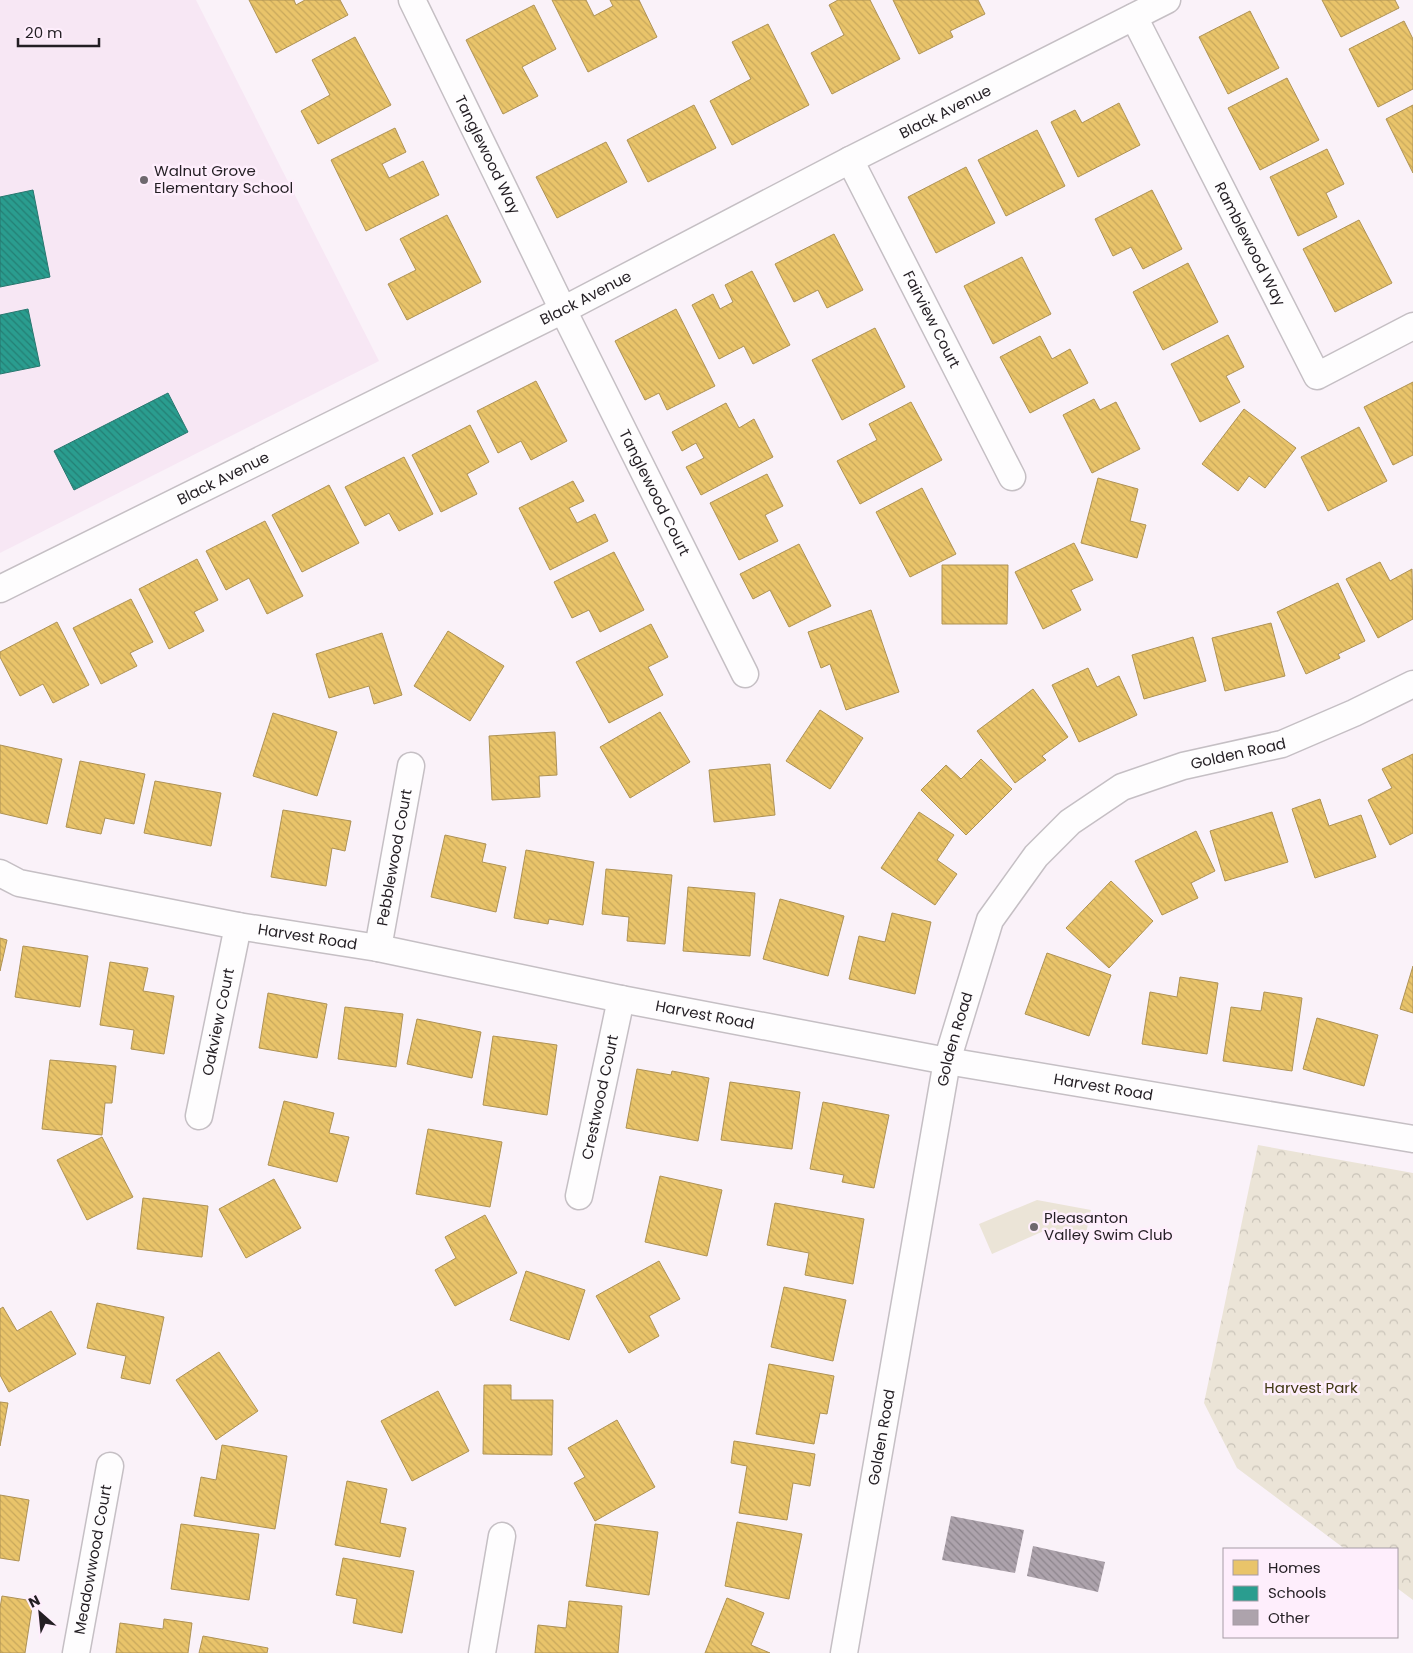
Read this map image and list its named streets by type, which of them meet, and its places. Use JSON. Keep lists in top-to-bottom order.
{
  "streets": {
    "street": [
      "Black Avenue",
      "Tanglewood Way",
      "Ramblewood Way",
      "Fairview Court",
      "Tanglewood Court",
      "Golden Road",
      "Pebblewood Court",
      "Harvest Road",
      "Oakview Court",
      "Crestwood Court",
      "Meadowwood Court"
    ]
  },
  "crossings": [
    ["Black Avenue", "Tanglewood Way"],
    ["Black Avenue", "Ramblewood Way"],
    ["Black Avenue", "Fairview Court"],
    ["Black Avenue", "Tanglewood Court"],
    ["Tanglewood Way", "Tanglewood Court"],
    ["Golden Road", "Harvest Road"],
    ["Pebblewood Court", "Harvest Road"],
    ["Harvest Road", "Oakview Court"],
    ["Harvest Road", "Crestwood Court"]
  ],
  "parks": ["Harvest Park"],
  "places": ["Walnut Grove Elementary School", "Pleasanton Valley Swim Club"],
  "legend": ["Homes", "Schools", "Other"],
  "scale_bar": "20 m",
  "north": "top left"
}
